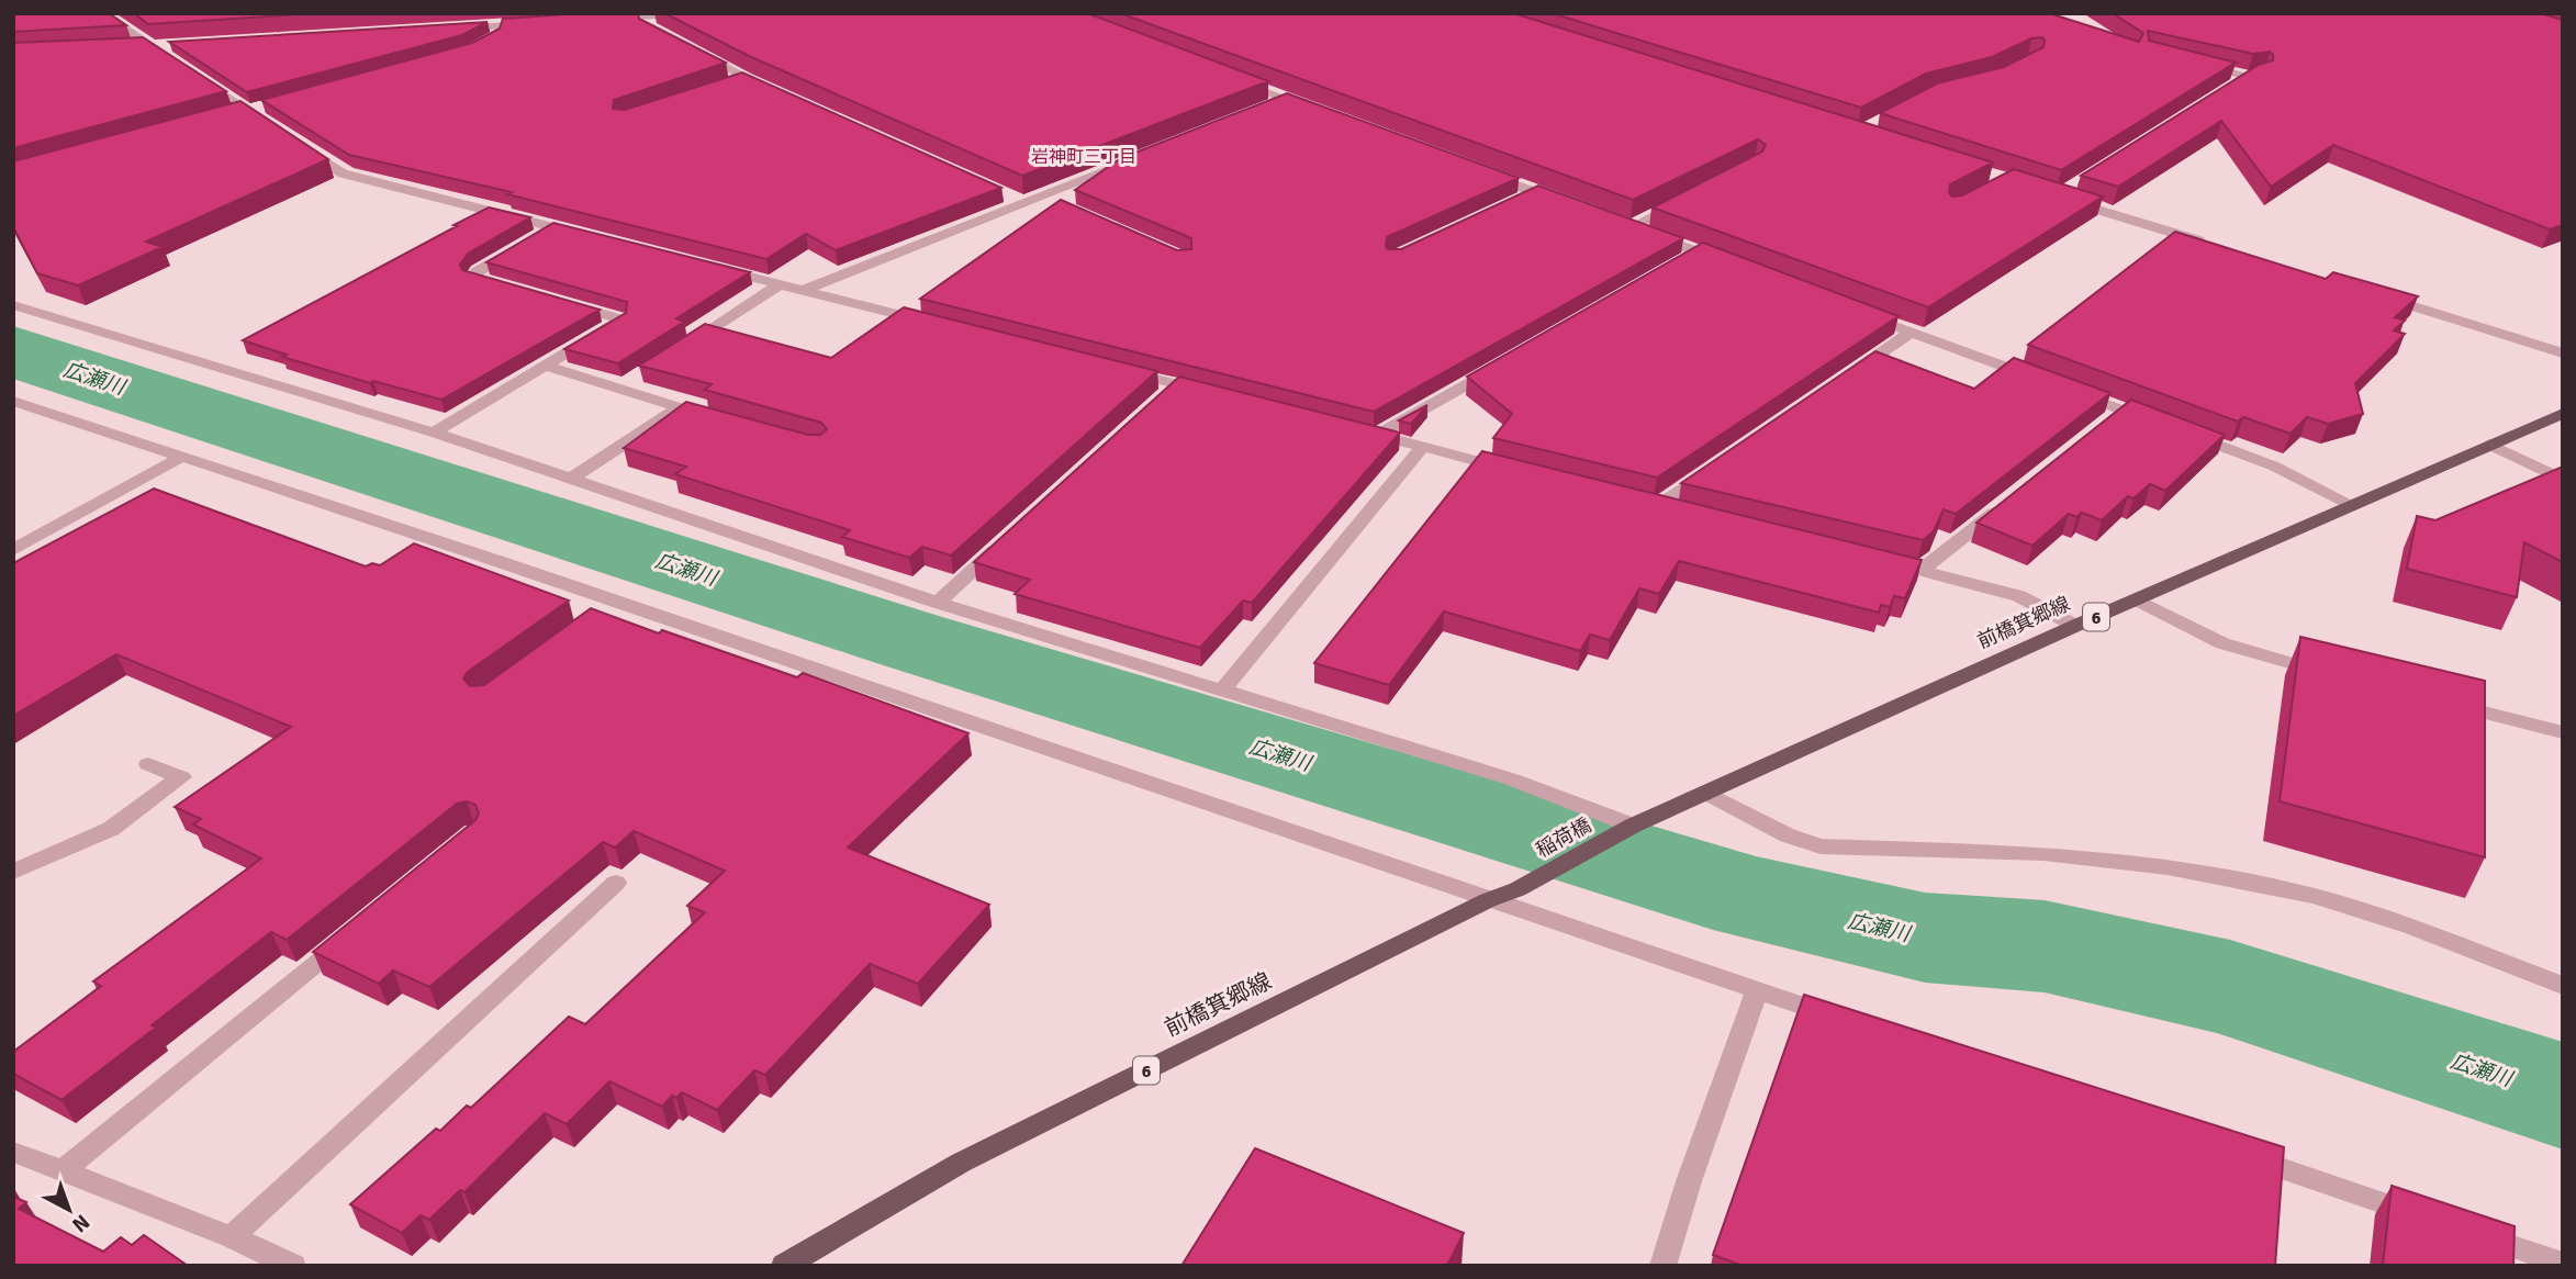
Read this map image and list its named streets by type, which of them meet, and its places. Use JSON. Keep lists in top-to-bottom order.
{
  "streets": {
    "main road": ["6", "前橋箕郷線", "稲荷橋"]
  },
  "crossings": [
    ["前橋箕郷線", "稲荷橋"]
  ],
  "districts": ["岩神町三丁目"],
  "water": ["広瀬川"],
  "north": "bottom right"
}
